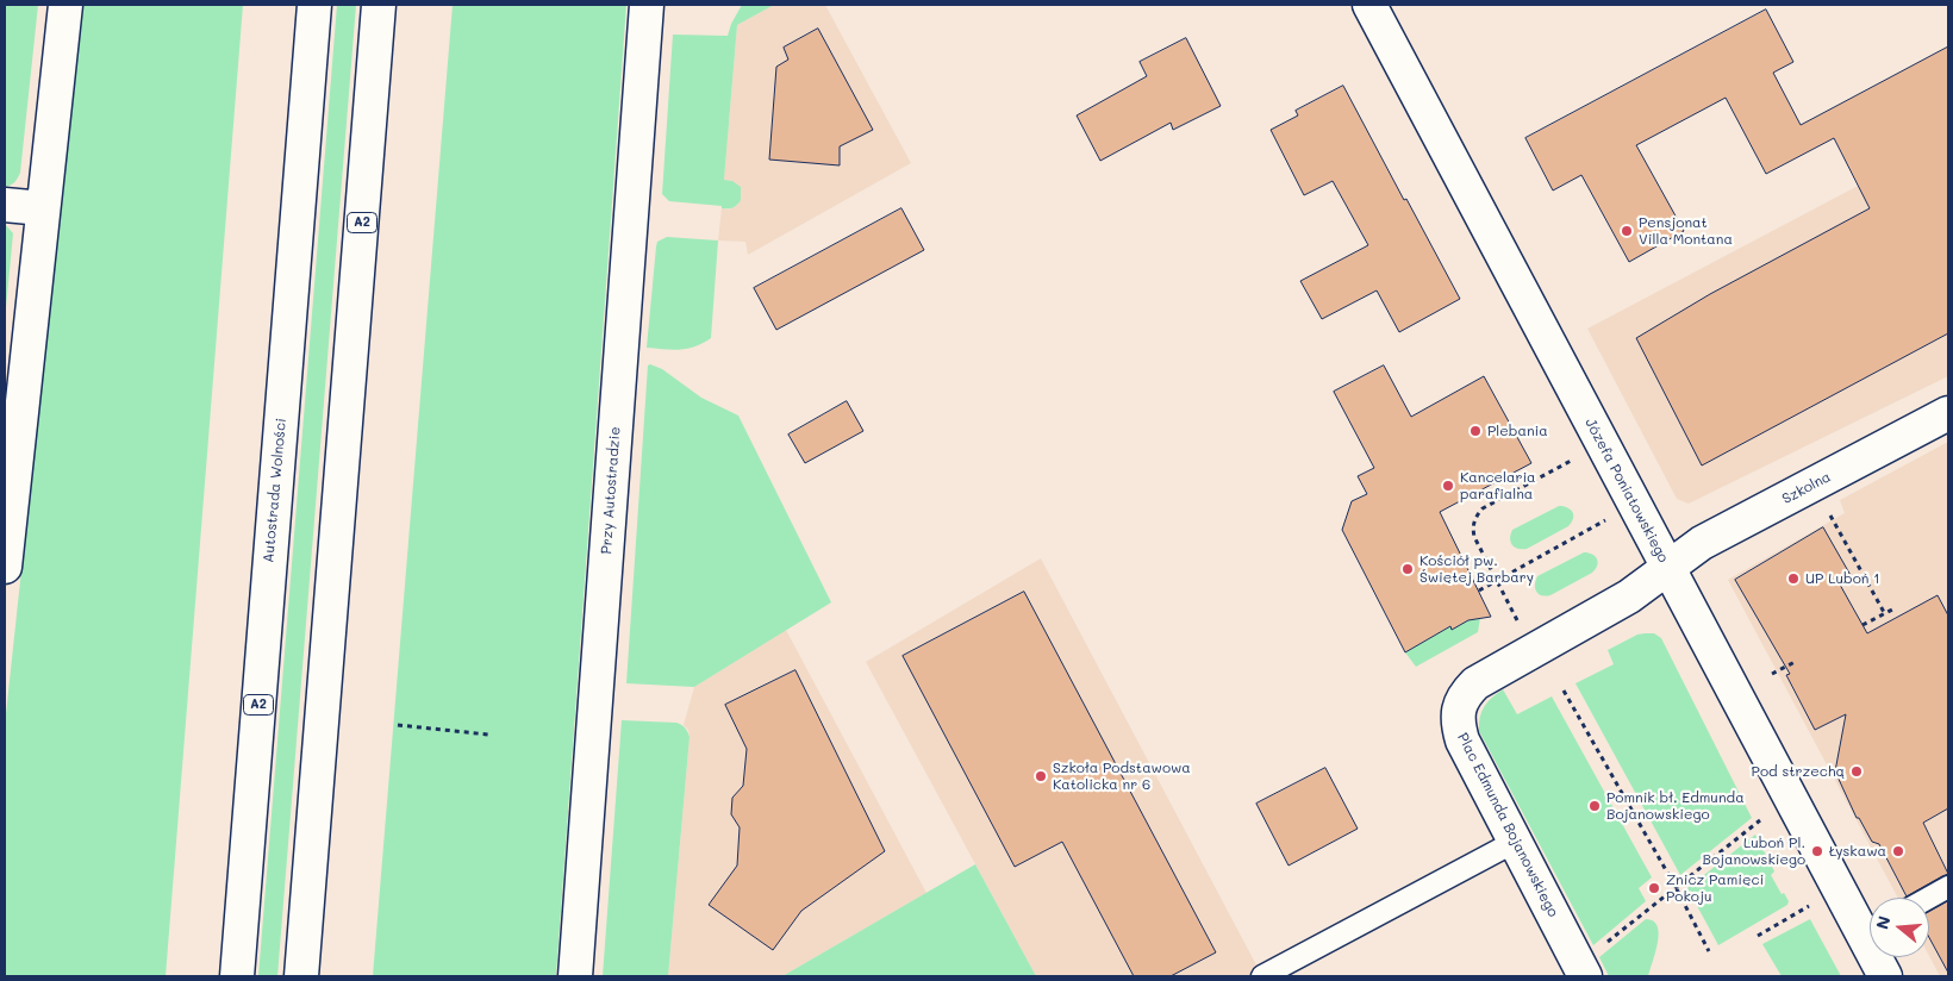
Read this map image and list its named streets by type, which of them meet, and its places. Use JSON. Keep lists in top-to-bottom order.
{
  "streets": {
    "main road": [
      "A2",
      "Szkolna",
      "Autostrada Wolności",
      "Przy Autostradzie",
      "Józefa Poniatowskiego",
      "Plac Edmunda Bojanowskiego"
    ]
  },
  "crossings": [
    ["Szkolna", "Józefa Poniatowskiego"],
    ["Szkolna", "Plac Edmunda Bojanowskiego"],
    ["Józefa Poniatowskiego", "Plac Edmunda Bojanowskiego"]
  ],
  "places": [
    "Pensjonat Villa Montana",
    "Plebania",
    "Kancelaria parafialna",
    "Kościół pw. Świętej Barbary",
    "UP Luboń 1",
    "Pod strzechą",
    "Szkoła Podstawowa Katolicka nr 6",
    "Pomnik bł. Edmunda Bojanowskiego",
    "Luboń Pl. Bojanowskiego",
    "Łyskawa",
    "Znicz Pamięci Pokoju"
  ],
  "north": "left"
}
